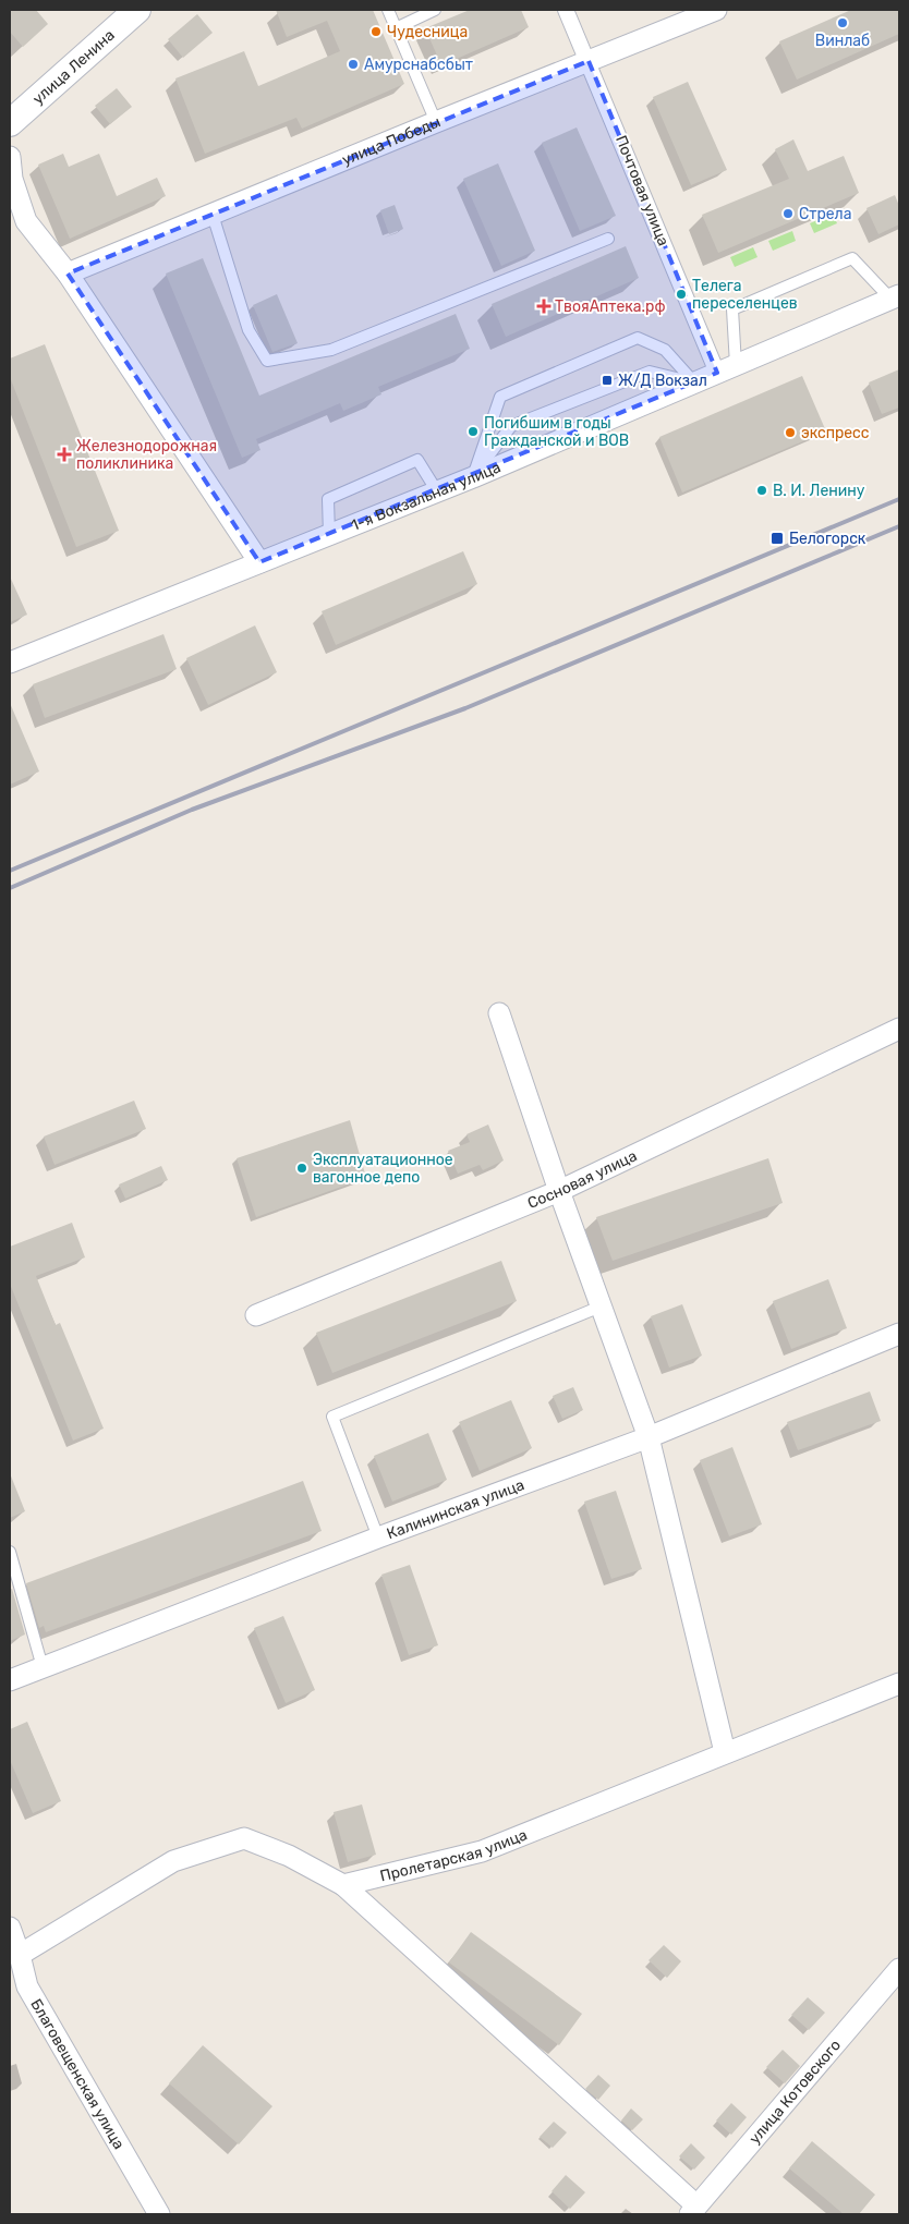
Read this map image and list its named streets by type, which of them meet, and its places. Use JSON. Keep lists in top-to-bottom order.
{
  "streets": {
    "street": [
      "улица Ленина",
      "улица Победы",
      "Почтовая улица",
      "1-я Вокзальная улица",
      "Сосновая улица",
      "Калининская улица",
      "Пролетарская улица",
      "Благовещенская улица",
      "улица Котовского"
    ]
  },
  "crossings": [
    ["улица Победы", "Почтовая улица"],
    ["Почтовая улица", "1-я Вокзальная улица"]
  ],
  "places": {
    "other": [
      "Винлаб",
      "Чудесница",
      "Амурснабсбыт",
      "Стрела",
      "Телега переселенцев",
      "Погибшим в годы Гражданской и ВОВ",
      "экспресс",
      "В. И. Ленину",
      "Эксплуатационное вагонное депо"
    ],
    "health": ["ТвояАптека.рф", "Железнодорожная поликлиника"],
    "transit": ["Ж/Д Вокзал", "Белогорск"]
  }
}
